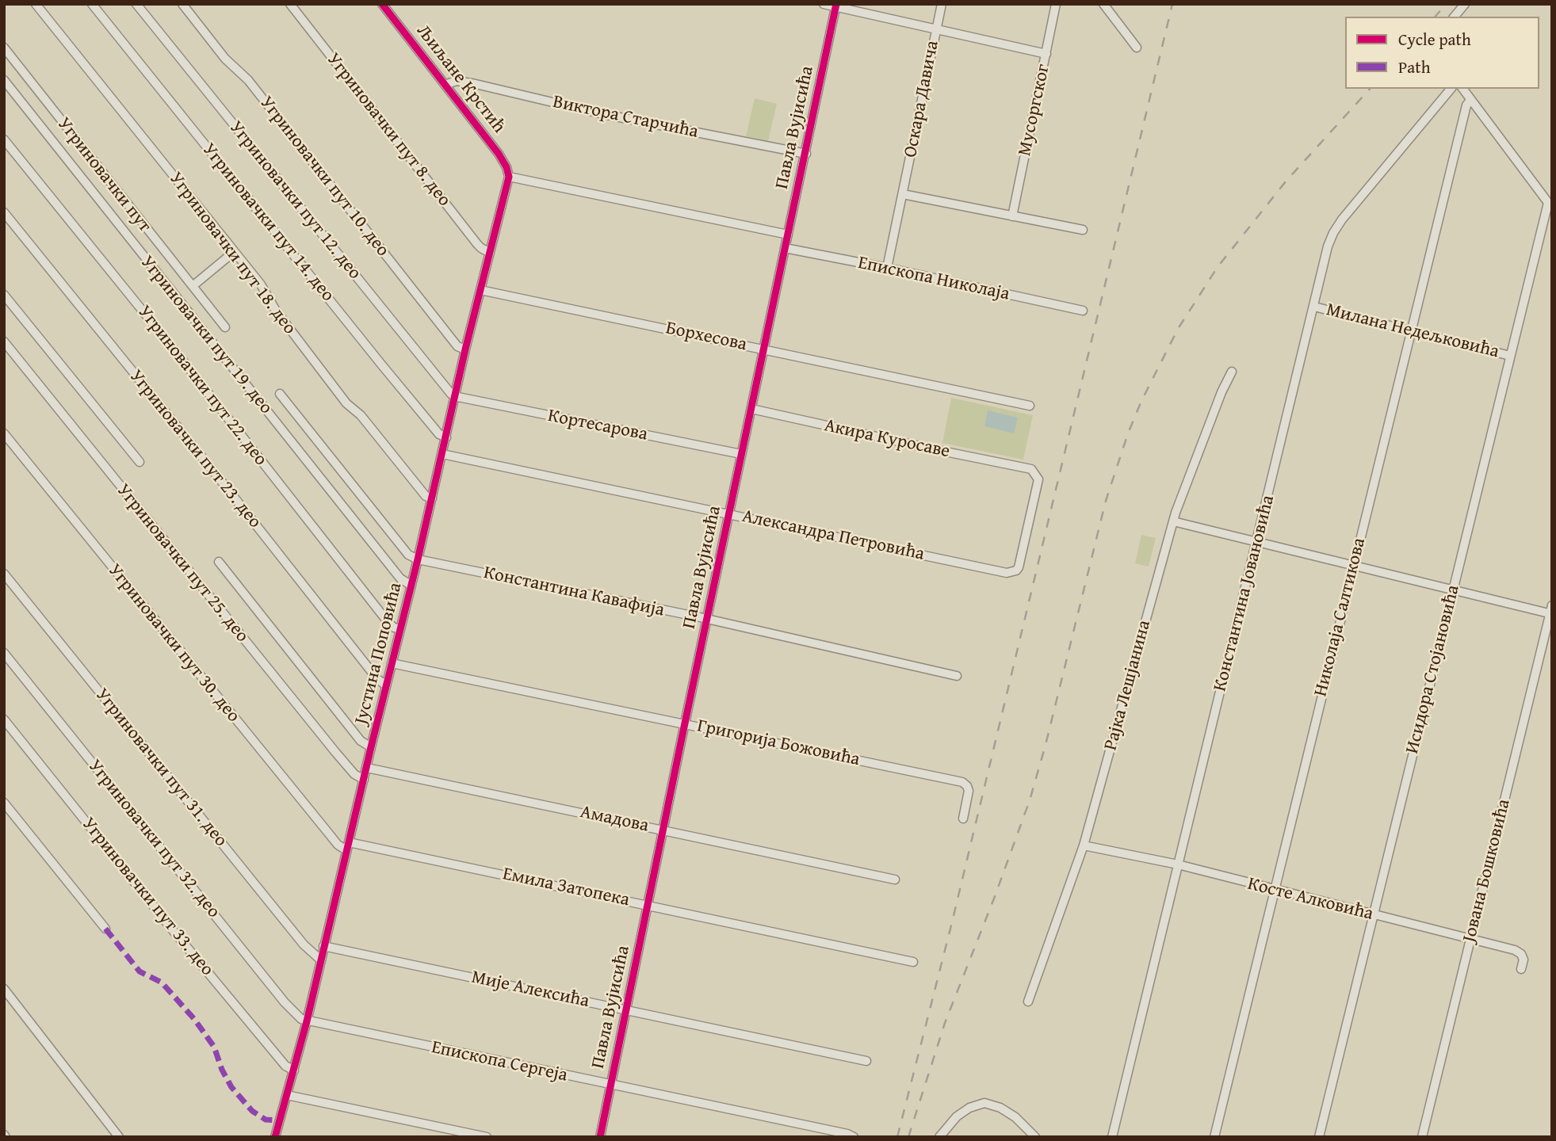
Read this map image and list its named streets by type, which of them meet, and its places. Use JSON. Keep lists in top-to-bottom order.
{
  "streets": {
    "street": [
      "Љиљане Крстић",
      "Оскара Давича",
      "Мусоргског",
      "Виктора Старчића",
      "Павла Вујисића",
      "Угриновачки пут 8. део",
      "Угриновачки пут",
      "Угриновачки пут 10. део",
      "Угриновачки пут 12. део",
      "Угриновачки пут 14. део",
      "Угриновачки пут 18. део",
      "Епископа Николаја",
      "Милана Недељковића",
      "Угриновачки пут 19. део",
      "Борхесова",
      "Угриновачки пут 22. део",
      "Кортесарова",
      "Акира Куросаве",
      "Угриновачки пут 23. део",
      "Александра Петровића",
      "Угриновачки пут 25. део",
      "Константина Кавафија",
      "Константина Јовановића",
      "Николаја Салтикова",
      "Угриновачки пут 30. део",
      "Јустина Поповића",
      "Исидора Стојановића",
      "Рајка Лешјанина",
      "Григорија Божовића",
      "Угриновачки пут 31. део",
      "Амадова",
      "Угриновачки пут 32. део",
      "Јована Бошковића",
      "Емила Затопека",
      "Угриновачки пут 33. део",
      "Косте Алковића",
      "Мије Алексића",
      "Епископа Сергеја"
    ]
  },
  "crossings": [
    ["Љиљане Крстић", "Виктора Старчића"],
    ["Љиљане Крстић", "Јустина Поповића"],
    ["Оскара Давича", "Епископа Николаја"],
    ["Виктора Старчића", "Павла Вујисића"],
    ["Павла Вујисића", "Епископа Николаја"],
    ["Павла Вујисића", "Борхесова"],
    ["Павла Вујисића", "Кортесарова"],
    ["Павла Вујисића", "Акира Куросаве"],
    ["Павла Вујисића", "Александра Петровића"],
    ["Павла Вујисића", "Константина Кавафија"],
    ["Павла Вујисића", "Григорија Божовића"],
    ["Павла Вујисића", "Амадова"],
    ["Павла Вујисића", "Емила Затопека"],
    ["Павла Вујисића", "Мије Алексића"],
    ["Павла Вујисића", "Епископа Сергеја"],
    ["Угриновачки пут 8. део", "Јустина Поповића"],
    ["Угриновачки пут 10. део", "Јустина Поповића"],
    ["Угриновачки пут 12. део", "Кортесарова"],
    ["Угриновачки пут 12. део", "Јустина Поповића"],
    ["Угриновачки пут 14. део", "Јустина Поповића"],
    ["Угриновачки пут 18. део", "Јустина Поповића"],
    ["Милана Недељковића", "Константина Јовановића"],
    ["Милана Недељковића", "Николаја Салтикова"],
    ["Милана Недељковића", "Исидора Стојановића"],
    ["Угриновачки пут 19. део", "Јустина Поповића"],
    ["Борхесова", "Јустина Поповића"],
    ["Угриновачки пут 22. део", "Јустина Поповића"],
    ["Кортесарова", "Јустина Поповића"],
    ["Акира Куросаве", "Александра Петровића"],
    ["Угриновачки пут 23. део", "Јустина Поповића"],
    ["Александра Петровића", "Јустина Поповића"],
    ["Угриновачки пут 25. део", "Јустина Поповића"],
    ["Константина Кавафија", "Јустина Поповића"],
    ["Константина Јовановића", "Косте Алковића"],
    ["Николаја Салтикова", "Косте Алковића"],
    ["Угриновачки пут 30. део", "Јустина Поповића"],
    ["Угриновачки пут 30. део", "Емила Затопека"],
    ["Јустина Поповића", "Григорија Божовића"],
    ["Јустина Поповића", "Угриновачки пут 31. део"],
    ["Јустина Поповића", "Амадова"],
    ["Јустина Поповића", "Угриновачки пут 32. део"],
    ["Јустина Поповића", "Емила Затопека"],
    ["Јустина Поповића", "Угриновачки пут 33. део"],
    ["Јустина Поповића", "Мије Алексића"],
    ["Јустина Поповића", "Епископа Сергеја"],
    ["Исидора Стојановића", "Косте Алковића"],
    ["Рајка Лешјанина", "Косте Алковића"],
    ["Угриновачки пут 32. део", "Епископа Сергеја"],
    ["Јована Бошковића", "Косте Алковића"]
  ],
  "legend": ["Cycle path", "Path"]
}
